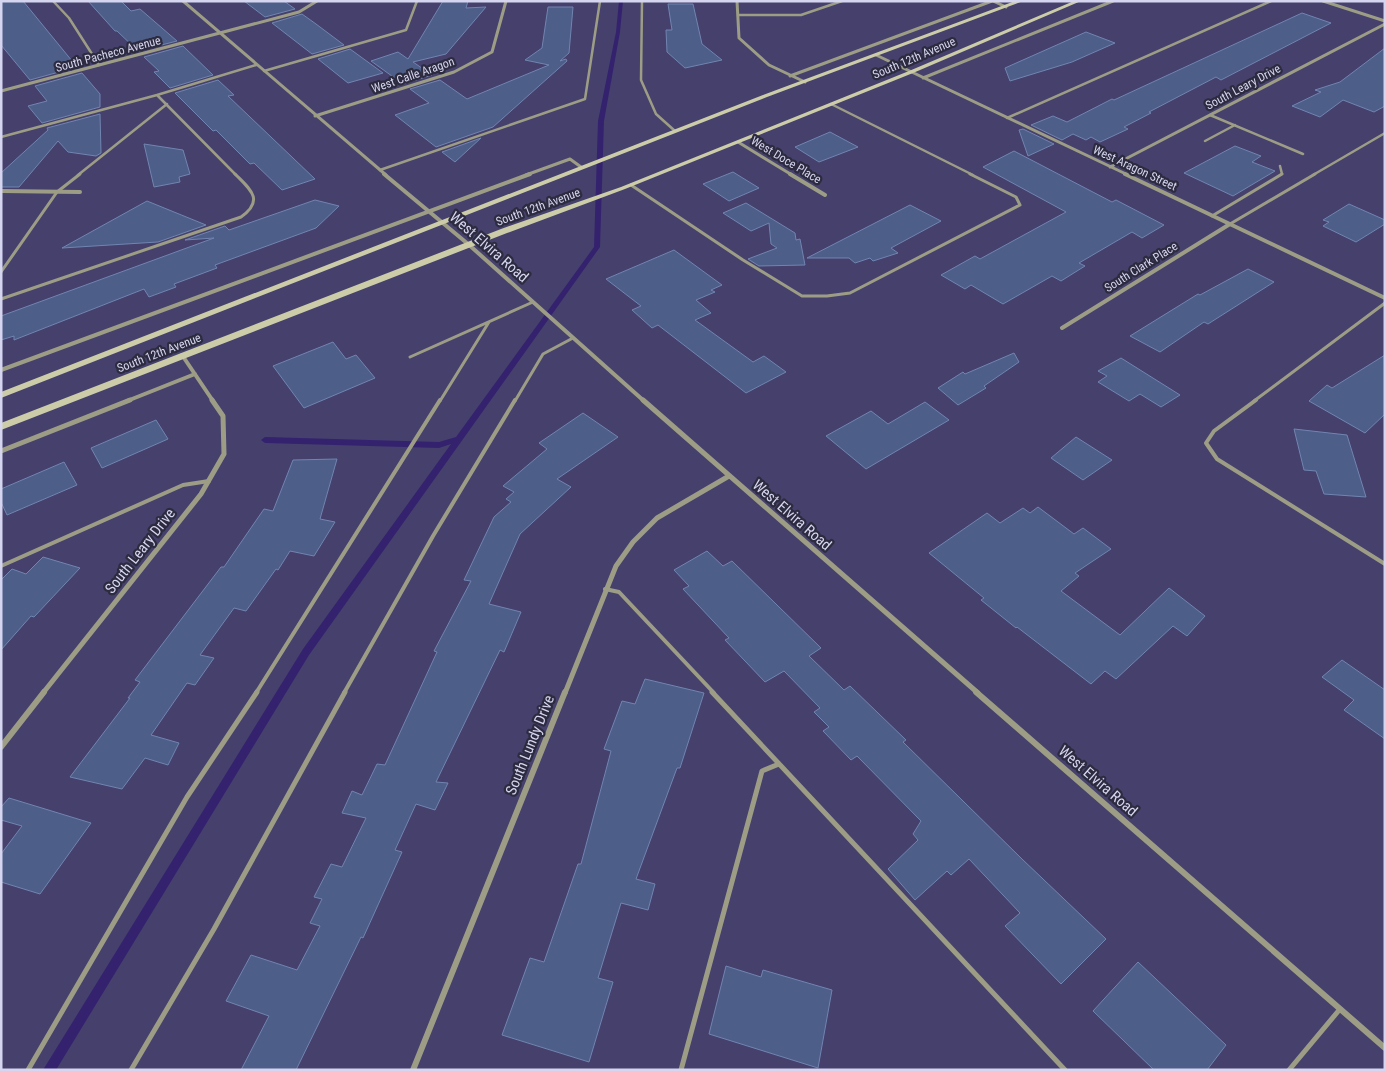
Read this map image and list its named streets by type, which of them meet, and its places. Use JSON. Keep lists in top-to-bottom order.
{
  "streets": {
    "street": [
      "South Pacheco Avenue",
      "South 12th Avenue",
      "West Calle Aragon",
      "South Leary Drive",
      "West Doce Place",
      "West Aragon Street",
      "West Elvira Road",
      "South Clark Place",
      "South Lundy Drive"
    ]
  },
  "crossings": [
    ["South Pacheco Avenue", "West Elvira Road"],
    ["South 12th Avenue", "South Leary Drive"],
    ["South 12th Avenue", "West Doce Place"],
    ["South 12th Avenue", "West Aragon Street"],
    ["South 12th Avenue", "West Elvira Road"],
    ["West Calle Aragon", "West Elvira Road"],
    ["South Leary Drive", "West Aragon Street"],
    ["West Aragon Street", "South Clark Place"],
    ["West Elvira Road", "South Lundy Drive"]
  ]
}
